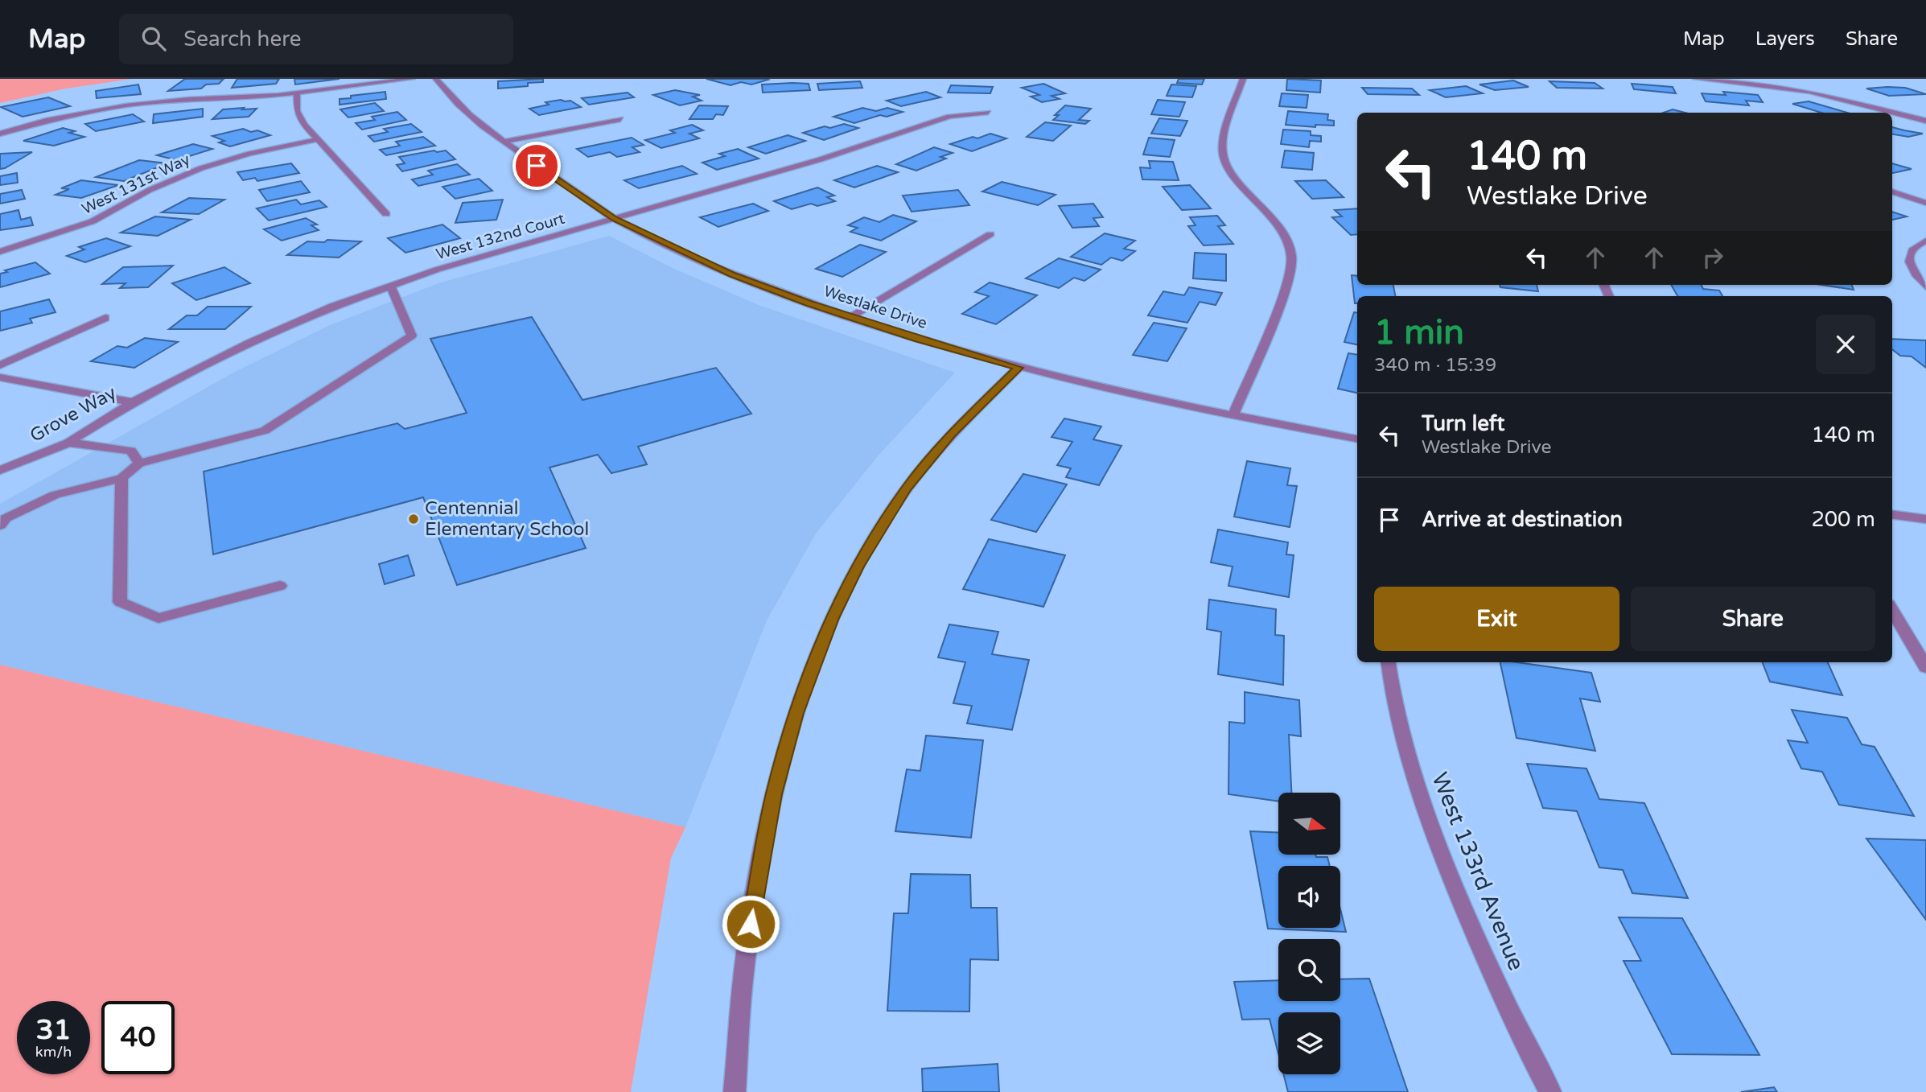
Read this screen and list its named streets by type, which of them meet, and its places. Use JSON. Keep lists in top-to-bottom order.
{
  "streets": {
    "street": [
      "West 131st Way",
      "West 132nd Court",
      "Westlake Drive",
      "Grove Way",
      "West 133rd Avenue"
    ]
  },
  "crossings": [
    ["West 132nd Court", "Westlake Drive"],
    ["West 132nd Court", "Grove Way"]
  ],
  "places": ["Centennial Elementary School"],
  "north": "right",
  "page": {
    "header": "Map",
    "search": "Search here",
    "nav": ["Map", "Layers", "Share"],
    "turn": ["140 m", "Westlake Drive"],
    "heading": ["1 min", "340 m · 15:39"],
    "list": [
      {
        "name": "Turn left",
        "note": "Westlake Drive",
        "value": "140 m"
      },
      {
        "name": "Arrive at destination",
        "value": "200 m"
      }
    ],
    "buttons": ["Exit", "Share"],
    "speed": "31 km/h",
    "limit": "40"
  }
}
